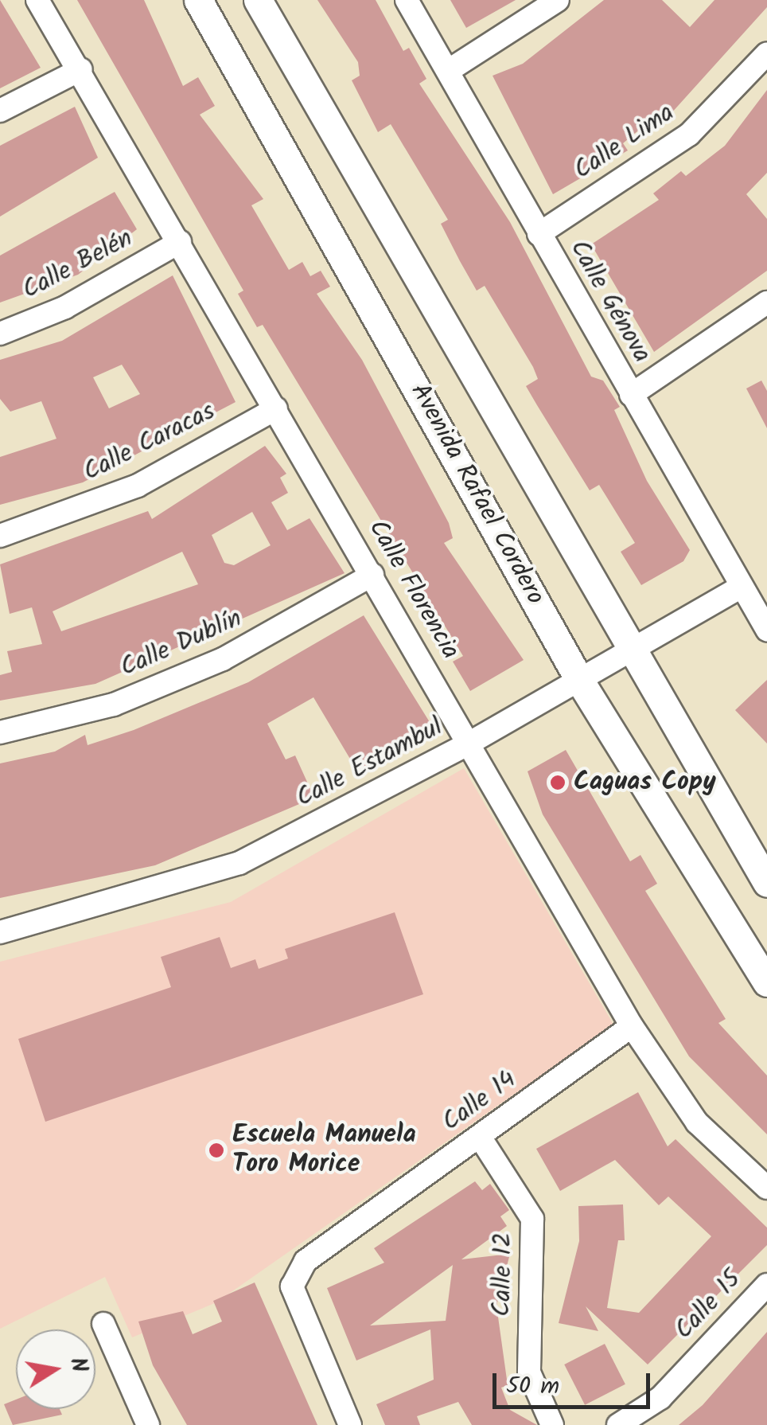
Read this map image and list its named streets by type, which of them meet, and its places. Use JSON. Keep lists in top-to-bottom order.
{
  "streets": {
    "main road": ["Avenida Rafael Cordero"],
    "street": [
      "Calle Lima",
      "Calle Belén",
      "Calle Génova",
      "Calle Caracas",
      "Calle Florencia",
      "Calle Dublín",
      "Calle Estambul",
      "Calle 14",
      "Calle 12",
      "Calle 15"
    ]
  },
  "crossings": [
    ["Calle Lima", "Calle Génova"],
    ["Calle Belén", "Calle Florencia"],
    ["Calle Génova", "Calle Estambul"],
    ["Calle Caracas", "Calle Florencia"],
    ["Avenida Rafael Cordero", "Calle Estambul"],
    ["Calle Florencia", "Calle Dublín"],
    ["Calle Florencia", "Calle Estambul"],
    ["Calle Florencia", "Calle 14"],
    ["Calle 14", "Calle 12"]
  ],
  "places": ["Caguas Copy", "Escuela Manuela Toro Morice"],
  "scale_bar": "50 m",
  "north": "right"
}
